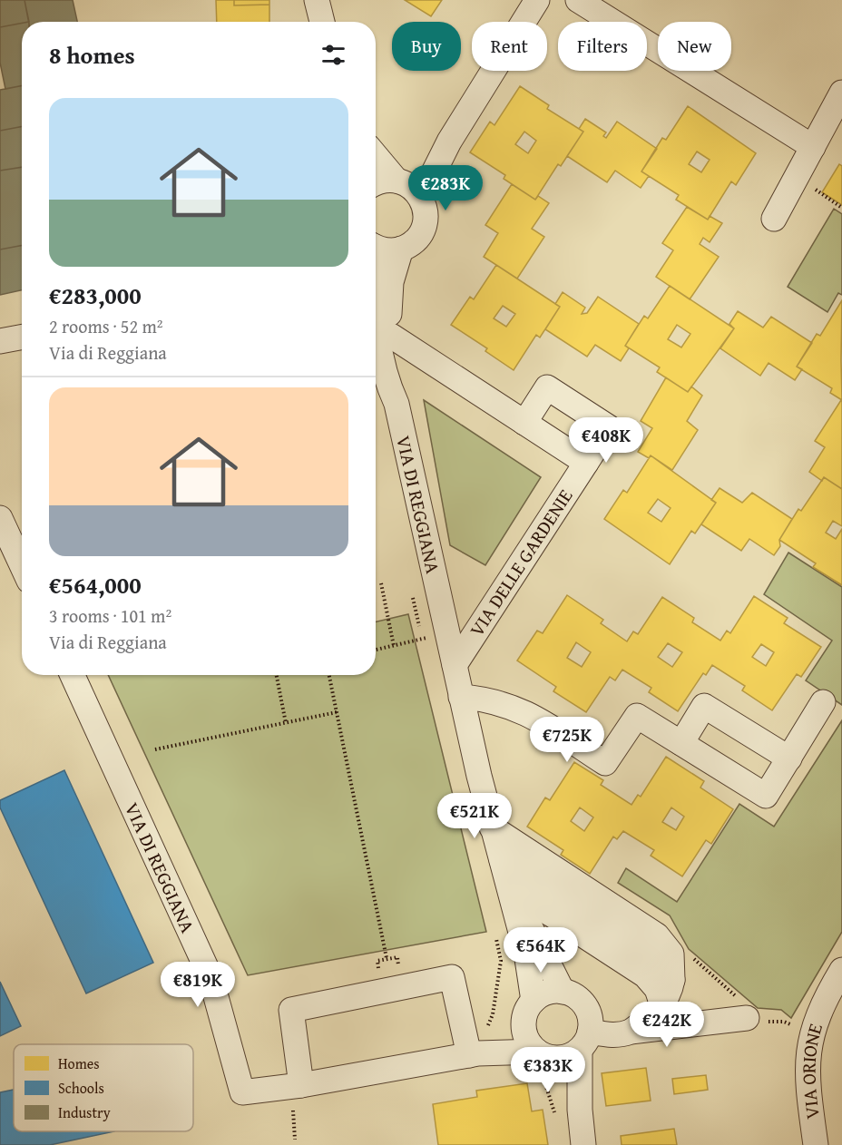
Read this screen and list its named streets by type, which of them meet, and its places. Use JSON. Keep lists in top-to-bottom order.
{
  "streets": {
    "street": ["VIA DI REGGIANA", "VIA DELLE GARDENIE", "VIA ORIONE"]
  },
  "crossings": [
    ["VIA DI REGGIANA", "VIA DELLE GARDENIE"]
  ],
  "legend": ["Homes", "Schools", "Industry"],
  "page": {
    "chip": [
      "Buy",
      "Rent",
      "Filters",
      "New"
    ],
    "heading": "8 homes",
    "list": [
      {
        "name": "€283,000",
        "note": "2 rooms · 52 m² · Via di Reggiana"
      },
      {
        "name": "€564,000",
        "note": "3 rooms · 101 m² · Via di Reggiana"
      }
    ],
    "price": [
      "€283K",
      "€408K",
      "€725K",
      "€521K",
      "€564K",
      "€819K",
      "€242K",
      "€383K"
    ]
  }
}
